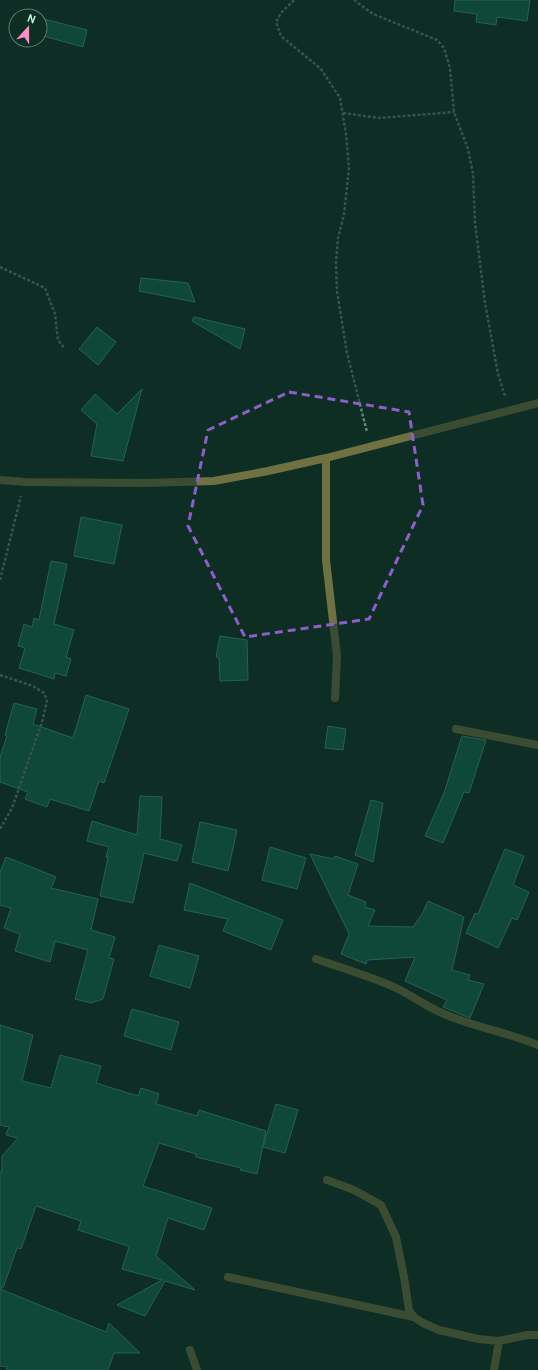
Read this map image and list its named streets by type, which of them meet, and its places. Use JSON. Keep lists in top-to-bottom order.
{
  "north": "top"
}
